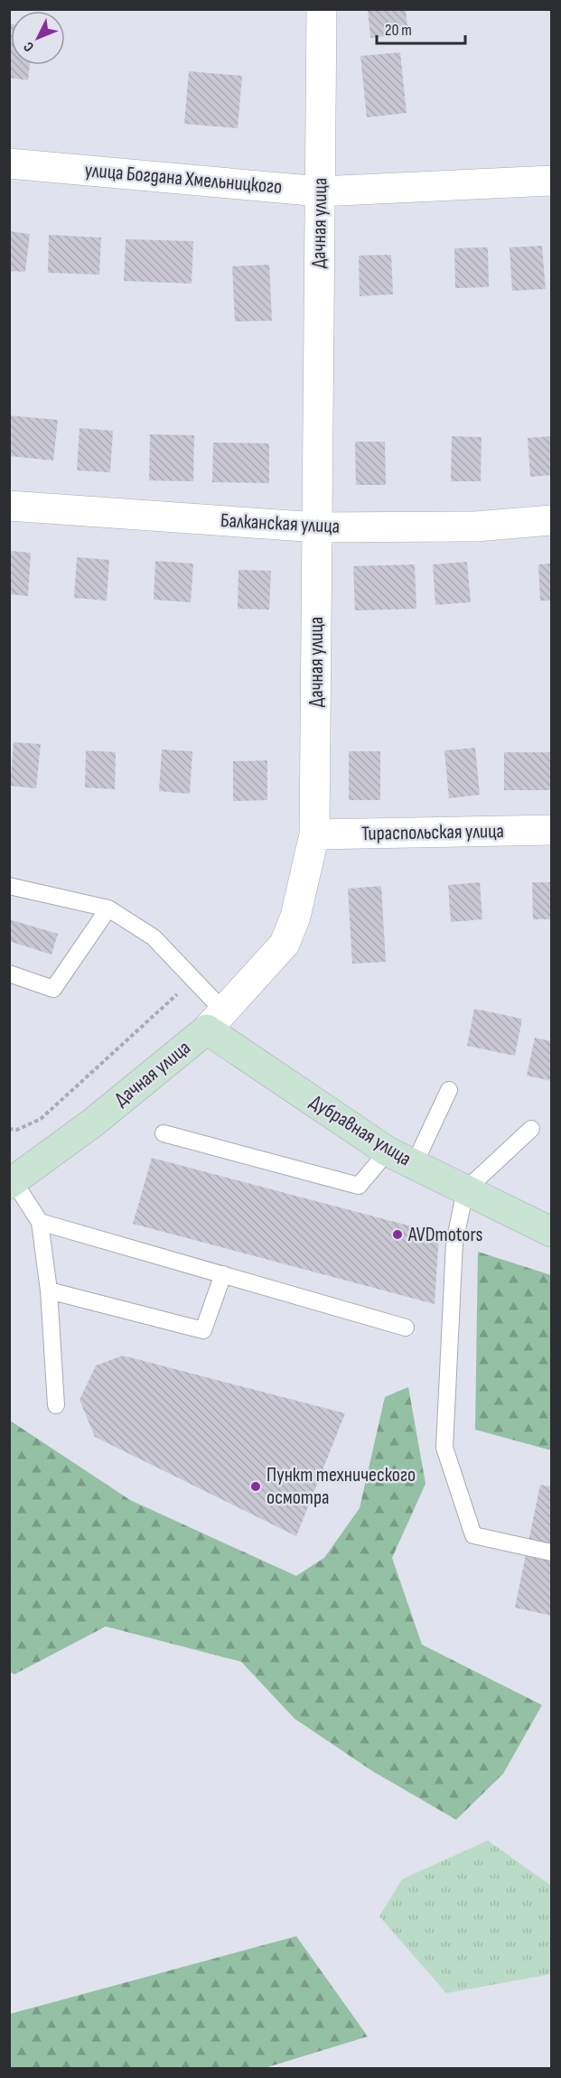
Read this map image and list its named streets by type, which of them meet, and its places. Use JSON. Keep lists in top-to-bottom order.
{
  "streets": {
    "main road": ["Дачная улица", "Дубравная улица"],
    "street": ["улица Богдана Хмельницкого", "Балканская улица", "Тираспольская улица"]
  },
  "crossings": [
    ["улица Богдана Хмельницкого", "Дачная улица"],
    ["Дачная улица", "Балканская улица"],
    ["Дачная улица", "Тираспольская улица"],
    ["Дачная улица", "Дубравная улица"]
  ],
  "places": ["AVDmotors", "Пункт технического осмотра"],
  "scale_bar": "20 m",
  "north": "bottom left"
}
